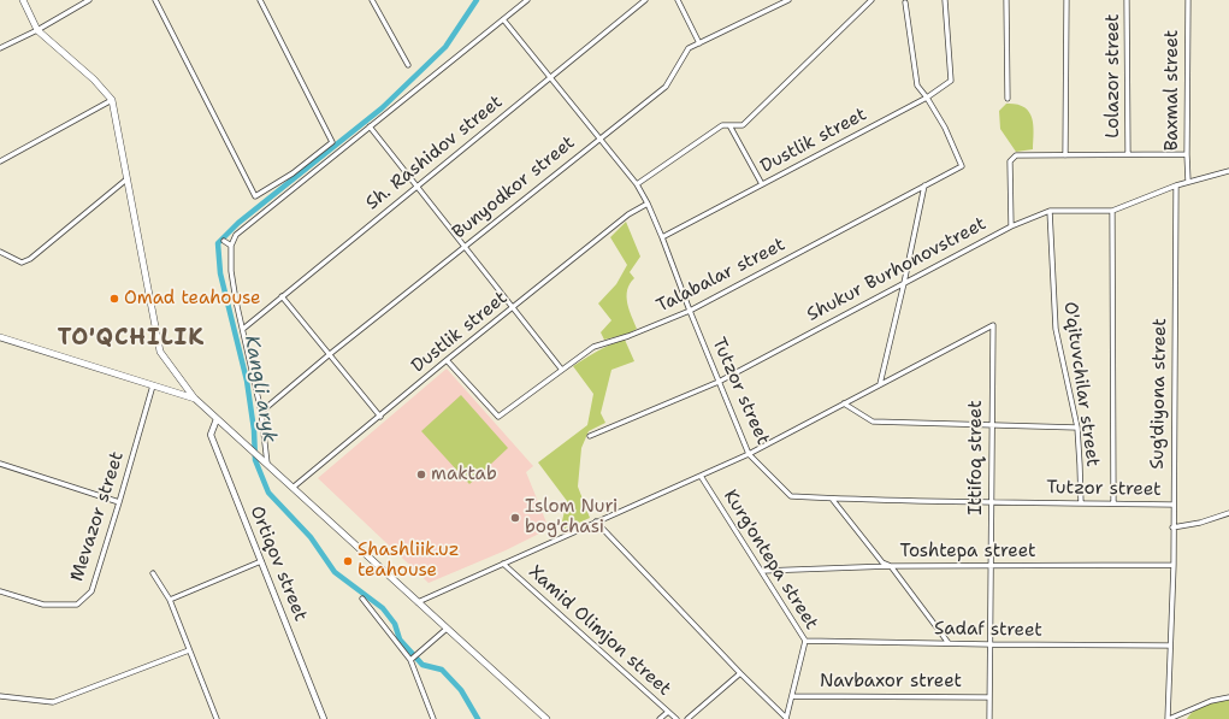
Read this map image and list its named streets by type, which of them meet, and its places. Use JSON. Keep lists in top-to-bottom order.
{
  "streets": {
    "street": [
      "Lolazor street",
      "Baxmal street",
      "Dustlik street",
      "Sh. Rashidov street",
      "Bunyodkor street",
      "Shukur Burhonovstreet",
      "Talabalar street",
      "O'qituvchilar street",
      "Tutzor street",
      "Sug'diyona street",
      "Ittifoq street",
      "Mevazor street",
      "Toshtepa street",
      "Kurg'ontepa street",
      "Ortiqov street",
      "Sadaf street",
      "Xamid Olimjon street",
      "Navbaxor street"
    ]
  },
  "crossings": [
    ["Lolazor street", "Shukur Burhonovstreet"],
    ["Baxmal street", "Shukur Burhonovstreet"],
    ["Dustlik street", "Talabalar street"],
    ["Dustlik street", "Tutzor street"],
    ["Sh. Rashidov street", "Tutzor street"],
    ["Bunyodkor street", "Tutzor street"],
    ["Shukur Burhonovstreet", "O'qituvchilar street"],
    ["Shukur Burhonovstreet", "Tutzor street"],
    ["Shukur Burhonovstreet", "Sug'diyona street"],
    ["Talabalar street", "Tutzor street"],
    ["O'qituvchilar street", "Tutzor street"],
    ["Tutzor street", "Sug'diyona street"],
    ["Tutzor street", "Ittifoq street"],
    ["Sug'diyona street", "Toshtepa street"],
    ["Sug'diyona street", "Sadaf street"],
    ["Ittifoq street", "Toshtepa street"],
    ["Ittifoq street", "Sadaf street"],
    ["Ittifoq street", "Navbaxor street"],
    ["Toshtepa street", "Kurg'ontepa street"],
    ["Kurg'ontepa street", "Sadaf street"],
    ["Kurg'ontepa street", "Navbaxor street"]
  ],
  "districts": ["TO'QCHILIK"],
  "water": ["Kangli aryk"],
  "places": [
    "Omad teahouse",
    "maktab",
    "Islom Nuri bog'chasi",
    "Shashliik.uz teahouse"
  ]
}
